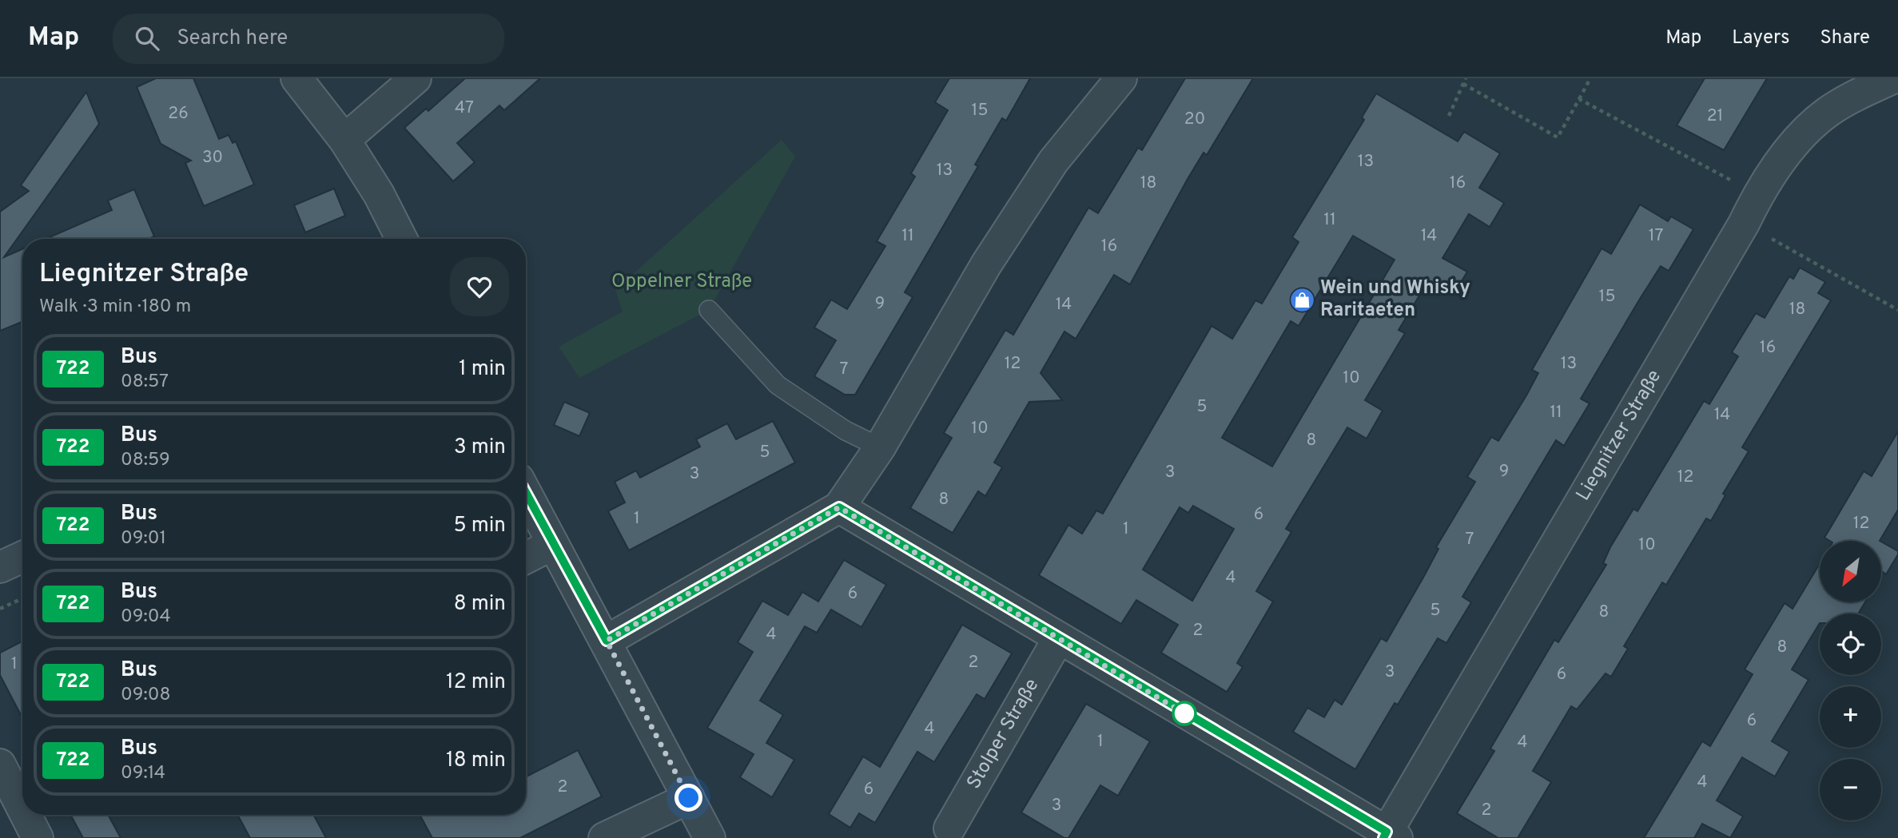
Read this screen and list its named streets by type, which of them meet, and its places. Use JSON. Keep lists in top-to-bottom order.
{
  "streets": {
    "street": ["Liegnitzer Straße", "Stolper Straße"]
  },
  "parks": ["Oppelner Straße"],
  "places": {
    "shop": ["Wein und Whisky Raritaeten"]
  },
  "lines": ["bus line 722"],
  "house_numbers": [
    "47",
    "15",
    "26",
    "21",
    "20",
    "30",
    "13",
    "13",
    "18",
    "16",
    "11",
    "11",
    "14",
    "17",
    "16",
    "15",
    "9",
    "14",
    "18",
    "16",
    "12",
    "13",
    "7",
    "10",
    "5",
    "11",
    "14",
    "10",
    "8",
    "5",
    "9",
    "3",
    "3",
    "12",
    "8",
    "6",
    "1",
    "12",
    "1",
    "7",
    "10",
    "4",
    "6",
    "5",
    "8",
    "2",
    "4",
    "8",
    "2",
    "1",
    "3",
    "6",
    "6",
    "4",
    "1",
    "4",
    "4",
    "2",
    "6",
    "3",
    "2"
  ],
  "north": "bottom left",
  "page": {
    "header": "Map",
    "search": "Search here",
    "nav": ["Map", "Layers", "Share"],
    "heading": ["Liegnitzer Straße", "Walk · 3 min · 180 m"],
    "list": [
      {
        "mark": "722",
        "name": "Bus",
        "note": "08:57",
        "value": "1 min"
      },
      {
        "mark": "722",
        "name": "Bus",
        "note": "08:59",
        "value": "3 min"
      },
      {
        "mark": "722",
        "name": "Bus",
        "note": "09:01",
        "value": "5 min"
      },
      {
        "mark": "722",
        "name": "Bus",
        "note": "09:04",
        "value": "8 min"
      },
      {
        "mark": "722",
        "name": "Bus",
        "note": "09:08",
        "value": "12 min"
      },
      {
        "mark": "722",
        "name": "Bus",
        "note": "09:14",
        "value": "18 min"
      }
    ],
    "map_buttons": ["+", "−"]
  }
}
